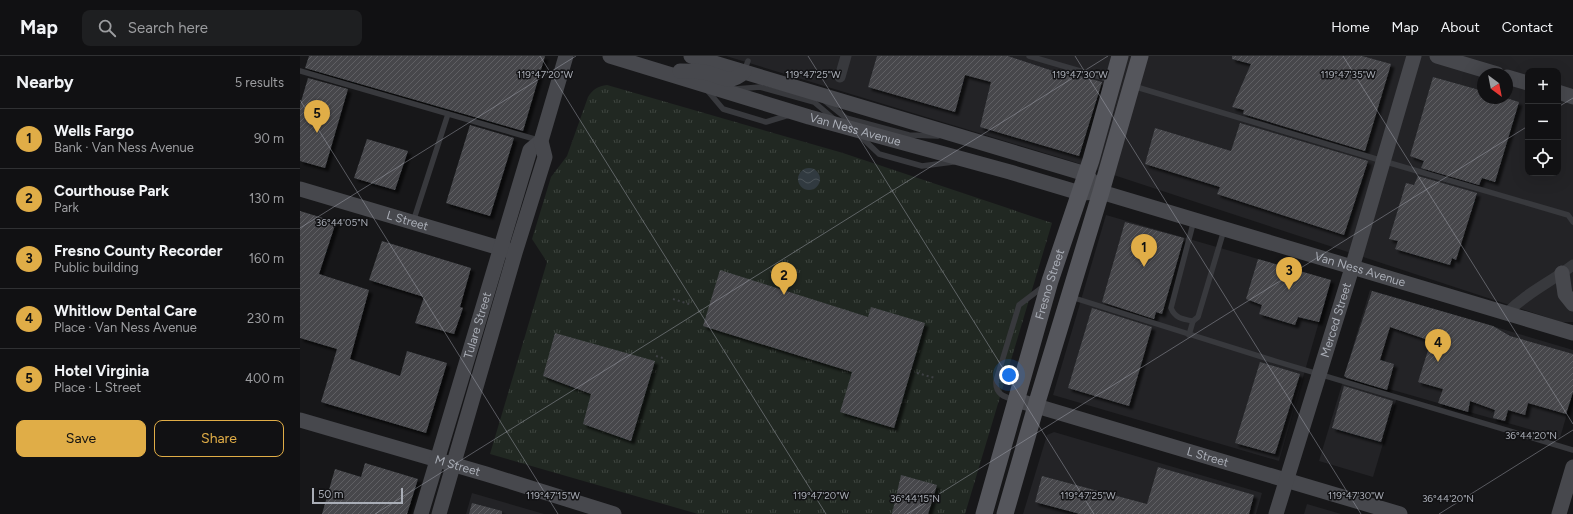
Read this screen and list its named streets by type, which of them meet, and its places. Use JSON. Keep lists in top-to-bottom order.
{
  "streets": {
    "main road": [
      "Van Ness Avenue",
      "L Street",
      "Fresno Street",
      "Merced Street",
      "Tulare Street",
      "M Street"
    ]
  },
  "crossings": [
    ["Van Ness Avenue", "Fresno Street"],
    ["Van Ness Avenue", "Merced Street"],
    ["L Street", "Fresno Street"],
    ["L Street", "Merced Street"],
    ["L Street", "Tulare Street"],
    ["Tulare Street", "M Street"]
  ],
  "scale_bar": "50 m",
  "north": "bottom right",
  "page": {
    "header": "Map",
    "search": "Search here",
    "nav": [
      "Home",
      "Map",
      "About",
      "Contact"
    ],
    "heading": ["Nearby", "5 results"],
    "map_buttons": ["+", "−"],
    "pins": [
      "5",
      "1",
      "3",
      "2",
      "4"
    ],
    "list": [
      {
        "mark": "1",
        "name": "Wells Fargo",
        "note": "Bank · Van Ness Avenue",
        "value": "90 m"
      },
      {
        "mark": "2",
        "name": "Courthouse Park",
        "note": "Park",
        "value": "130 m"
      },
      {
        "mark": "3",
        "name": "Fresno County Recorder",
        "note": "Public building",
        "value": "160 m"
      },
      {
        "mark": "4",
        "name": "Whitlow Dental Care",
        "note": "Place · Van Ness Avenue",
        "value": "230 m"
      },
      {
        "mark": "5",
        "name": "Hotel Virginia",
        "note": "Place · L Street",
        "value": "400 m"
      }
    ],
    "buttons": ["Save", "Share"],
    "scale": "50 m"
  },
  "coordinates": [
    "119°47'20\"W",
    "119°47'25\"W",
    "119°47'30\"W",
    "119°47'35\"W",
    "36°44'05\"N",
    "36°44'20\"N",
    "119°47'15\"W",
    "36°44'15\"N"
  ]
}
